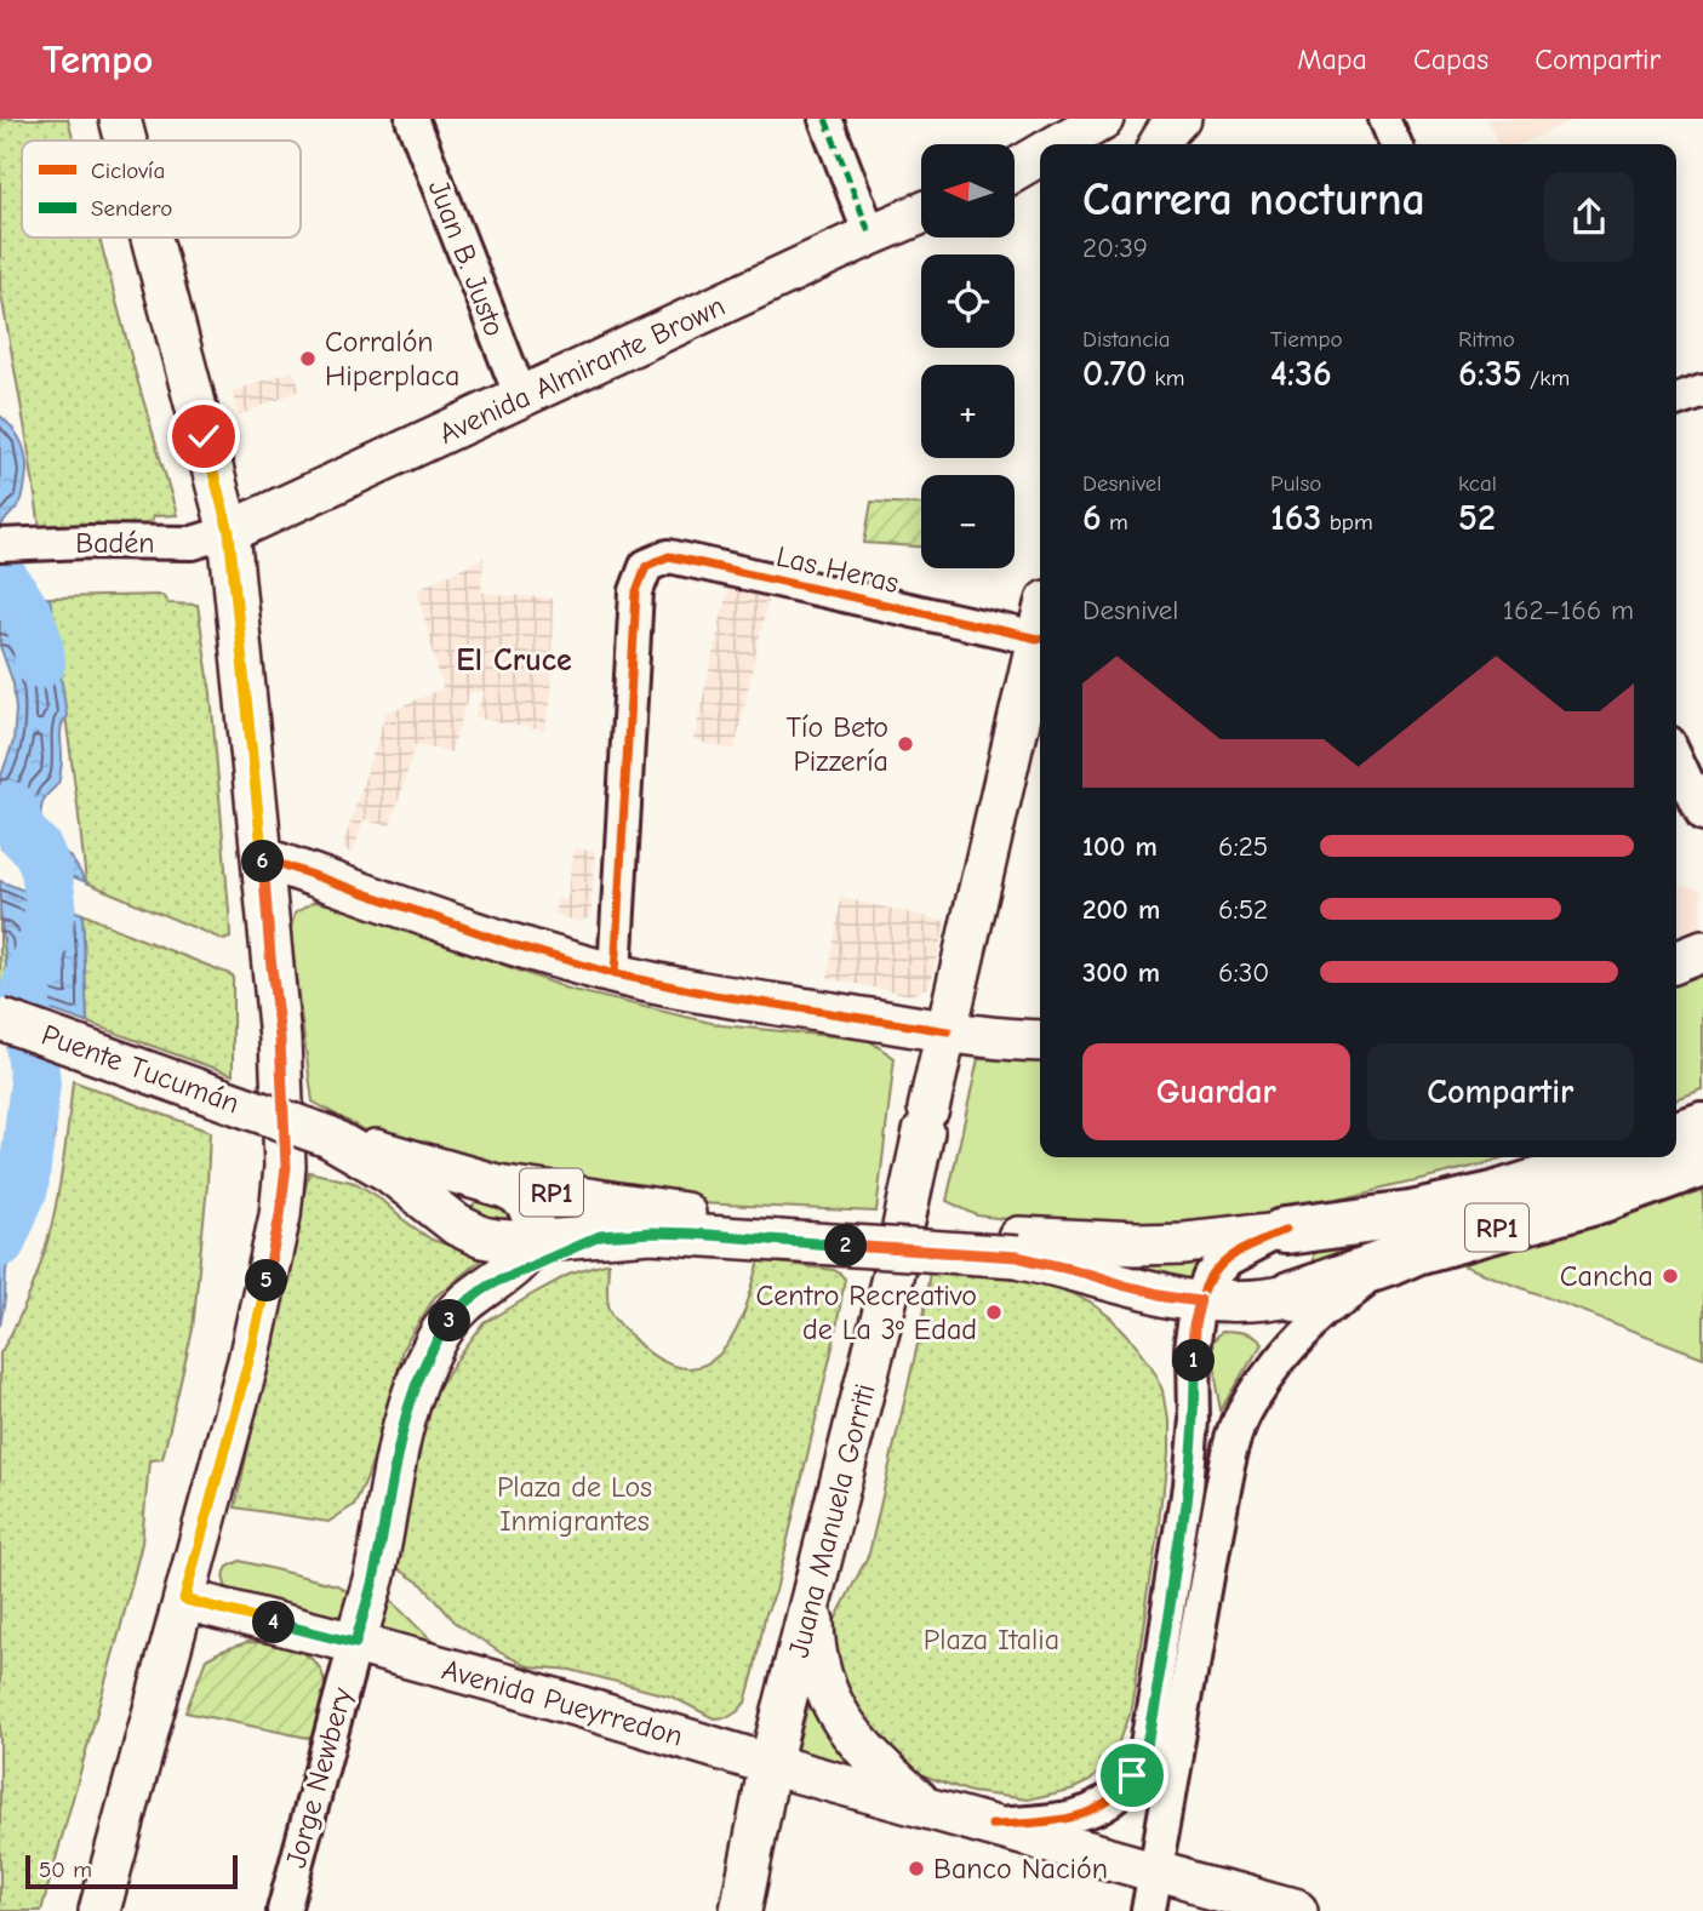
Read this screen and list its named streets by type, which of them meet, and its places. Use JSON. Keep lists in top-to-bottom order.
{
  "streets": {
    "highway": ["RP1"],
    "main road": [
      "Avenida Almirante Brown",
      "Puente Tucumán",
      "Juana Manuela Gorriti",
      "Avenida Pueyrredon"
    ],
    "street": [
      "Juan B. Justo",
      "Badén",
      "Las Heras",
      "Jorge Newbery"
    ]
  },
  "crossings": [
    ["Juan B. Justo", "Avenida Almirante Brown"],
    ["Avenida Almirante Brown", "Badén"],
    ["Puente Tucumán", "RP1"],
    ["RP1", "Avenida Pueyrredon"],
    ["RP1", "Jorge Newbery"],
    ["Juana Manuela Gorriti", "Avenida Pueyrredon"],
    ["Avenida Pueyrredon", "Jorge Newbery"]
  ],
  "districts": ["El Cruce"],
  "parks": ["Plaza de Los Inmigrantes", "Plaza Italia"],
  "places": [
    "Corralón Hiperplaca",
    "Tío Beto Pizzería",
    "Cancha",
    "Centro Recreativo de La 3º Edad",
    "Banco Nación"
  ],
  "legend": ["Ciclovía", "Sendero"],
  "scale_bar": "50 m",
  "north": "left",
  "page": {
    "header": "Tempo",
    "nav": ["Mapa", "Capas", "Compartir"],
    "map_buttons": ["+", "−"],
    "heading": ["Carrera nocturna", "20:39"],
    "stats": [
      ["Distancia", "0.70 km"],
      ["Tiempo", "4:36"],
      ["Ritmo", "6:35 /km"],
      ["Desnivel", "6 m"],
      ["Pulso", "163 bpm"],
      ["kcal", "52"]
    ],
    "chart": ["Desnivel", "162–166 m"],
    "list": [
      {
        "name": "100 m",
        "note": "6:25"
      },
      {
        "name": "200 m",
        "note": "6:52"
      },
      {
        "name": "300 m",
        "note": "6:30"
      }
    ],
    "pins": [
      "6",
      "2",
      "5",
      "3",
      "1",
      "4"
    ],
    "buttons": ["Guardar", "Compartir"],
    "scale": "50 m"
  }
}
